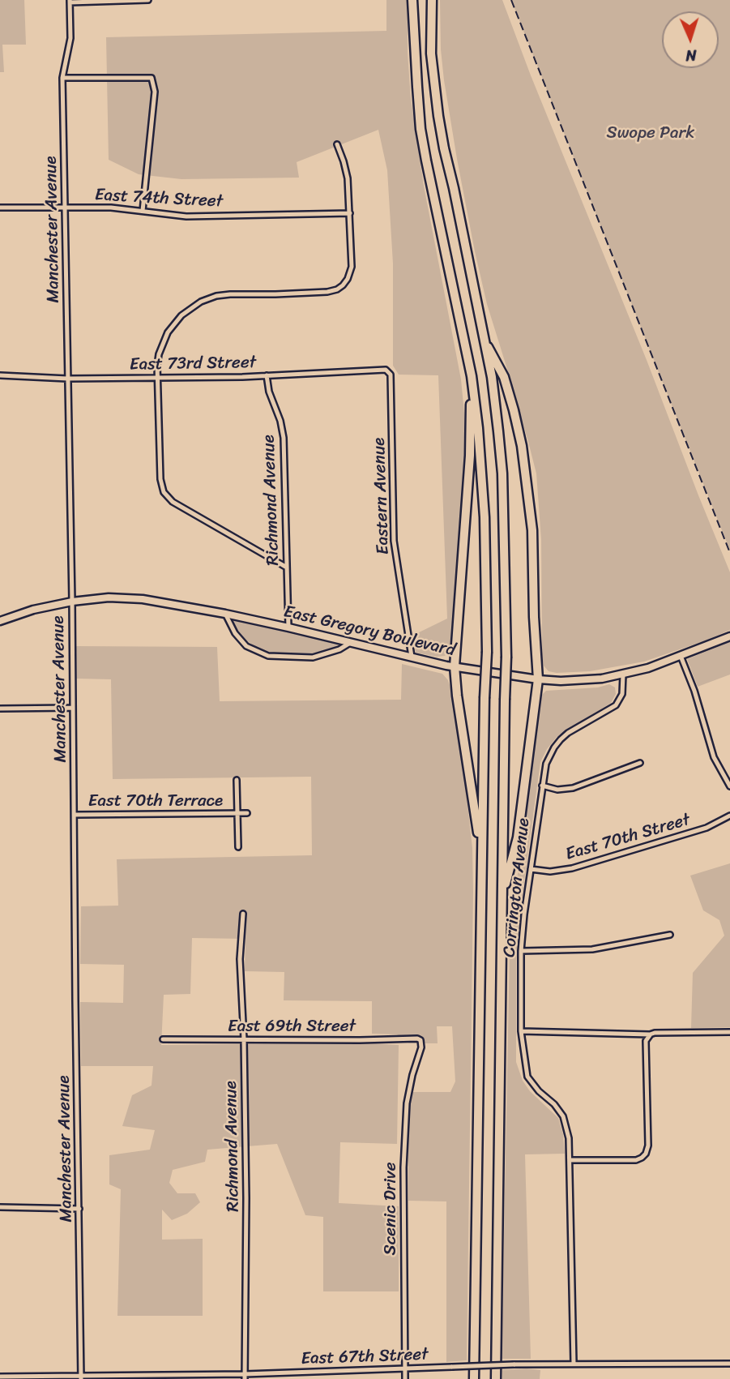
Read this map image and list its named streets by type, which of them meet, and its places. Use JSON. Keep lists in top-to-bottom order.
{
  "streets": {
    "main road": ["East Gregory Boulevard"],
    "street": [
      "East 74th Street",
      "Manchester Avenue",
      "East 73rd Street",
      "Eastern Avenue",
      "Richmond Avenue",
      "East 70th Terrace",
      "East 70th Street",
      "Corrington Avenue",
      "East 69th Street",
      "Scenic Drive",
      "East 67th Street"
    ]
  },
  "crossings": [
    ["East 74th Street", "Manchester Avenue"],
    ["Manchester Avenue", "East 73rd Street"],
    ["Manchester Avenue", "East Gregory Boulevard"],
    ["Manchester Avenue", "East 70th Terrace"],
    ["Manchester Avenue", "East 67th Street"],
    ["East 73rd Street", "Eastern Avenue"],
    ["East 73rd Street", "Richmond Avenue"],
    ["Eastern Avenue", "East Gregory Boulevard"],
    ["Richmond Avenue", "East Gregory Boulevard"],
    ["Richmond Avenue", "East 69th Street"],
    ["Richmond Avenue", "East 67th Street"],
    ["East Gregory Boulevard", "Corrington Avenue"],
    ["East 70th Street", "Corrington Avenue"],
    ["Corrington Avenue", "East 67th Street"],
    ["East 69th Street", "Scenic Drive"],
    ["Scenic Drive", "East 67th Street"]
  ],
  "parks": ["Swope Park"],
  "north": "bottom"
}
